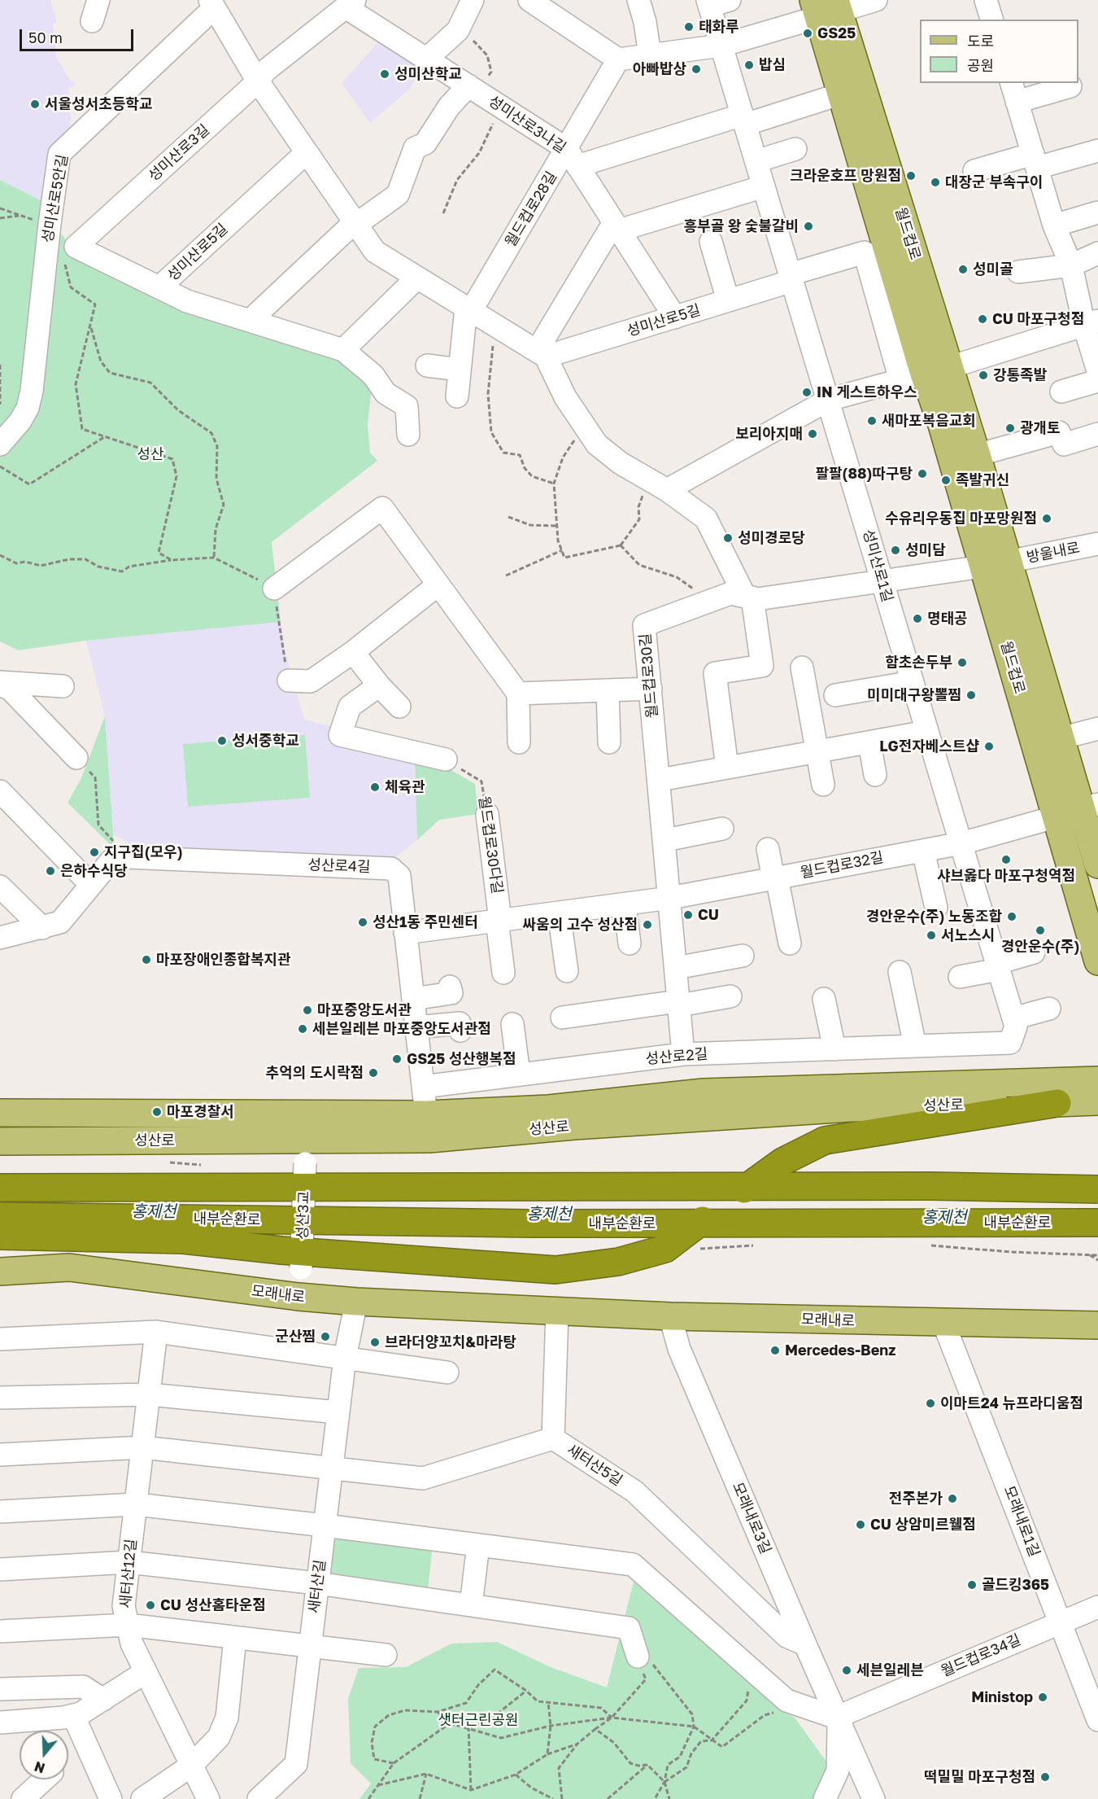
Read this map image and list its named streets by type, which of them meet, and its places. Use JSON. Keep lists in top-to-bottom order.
{
  "streets": {
    "highway": ["내부순환로"],
    "main road": ["월드컵로", "성산로", "모래내로"],
    "street": [
      "성미산로3나길",
      "성미산로3길",
      "성미산로5안길",
      "월드컵로28길",
      "성미산로5길",
      "방울내로",
      "성미산로1길",
      "월드컵로30길",
      "월드컵로30다길",
      "월드컵로32길",
      "성산로4길",
      "성산로2길",
      "성산3교",
      "새터산5길",
      "모래내로3길",
      "모래내로1길",
      "새터산12길",
      "새터산길",
      "월드컵로34길"
    ]
  },
  "crossings": [
    ["성미산로3나길", "성미산로3길"],
    ["성미산로3나길", "월드컵로28길"],
    ["성미산로3나길", "성미산로5길"],
    ["성미산로3길", "성미산로5길"],
    ["월드컵로", "방울내로"],
    ["월드컵로", "월드컵로30길"],
    ["월드컵로", "월드컵로32길"],
    ["성미산로5길", "성미산로1길"],
    ["방울내로", "월드컵로30길"],
    ["성미산로1길", "월드컵로30길"],
    ["성미산로1길", "월드컵로32길"],
    ["성미산로1길", "성산로2길"],
    ["월드컵로30길", "월드컵로32길"],
    ["월드컵로30길", "성산로2길"],
    ["월드컵로30다길", "월드컵로32길"],
    ["월드컵로32길", "성산로4길"],
    ["월드컵로32길", "성산로2길"],
    ["성산로4길", "성산로2길"],
    ["성산로4길", "성산로"],
    ["성산로", "성산3교"],
    ["성산3교", "모래내로"],
    ["모래내로", "모래내로3길"],
    ["모래내로", "모래내로1길"],
    ["모래내로", "새터산길"],
    ["새터산5길", "모래내로3길"],
    ["새터산5길", "새터산12길"],
    ["새터산5길", "새터산길"],
    ["모래내로3길", "월드컵로34길"],
    ["모래내로1길", "월드컵로34길"]
  ],
  "water": ["홍제천"],
  "parks": ["성산", "샛터근린공원"],
  "places": [
    "태화루",
    "GS25",
    "밥심",
    "아빠밥상",
    "성미산학교",
    "서울성서초등학교",
    "크라운호프 망원점",
    "대장군 부속구이",
    "흥부골 왕 숯불갈비",
    "성미골",
    "CU 마포구청점",
    "강통족발",
    "IN 게스트하우스",
    "새마포복음교회",
    "광개토",
    "보리아지매",
    "팔팔(88)따구탕",
    "족발귀신",
    "수유리우동집 마포망원점",
    "성미경로당",
    "성미담",
    "명태공",
    "함초손두부",
    "미미대구왕뽈찜",
    "성서중학교",
    "LG전자베스트샵",
    "체육관",
    "지구집(모우)",
    "샤브옳다 마포구청역점",
    "은하수식당",
    "CU",
    "경안운수(주) 노동조합",
    "성산1동 주민센터",
    "싸움의 고수 성산점",
    "경안운수(주)",
    "서노스시",
    "마포장애인종합복지관",
    "마포중앙도서관",
    "세븐일레븐 마포중앙도서관점",
    "GS25 성산행복점",
    "추억의 도시락점",
    "마포경찰서",
    "군산찜",
    "브라더양꼬치&마라탕",
    "Mercedes-Benz",
    "이마트24 뉴프라디움점",
    "전주본가",
    "CU 상암미르웰점",
    "골드킹365",
    "CU 성산홈타운점",
    "세븐일레븐",
    "Ministop",
    "떡밀밀 마포구청점"
  ],
  "legend": ["도로", "공원"],
  "scale_bar": "50 m",
  "north": "bottom"
}
